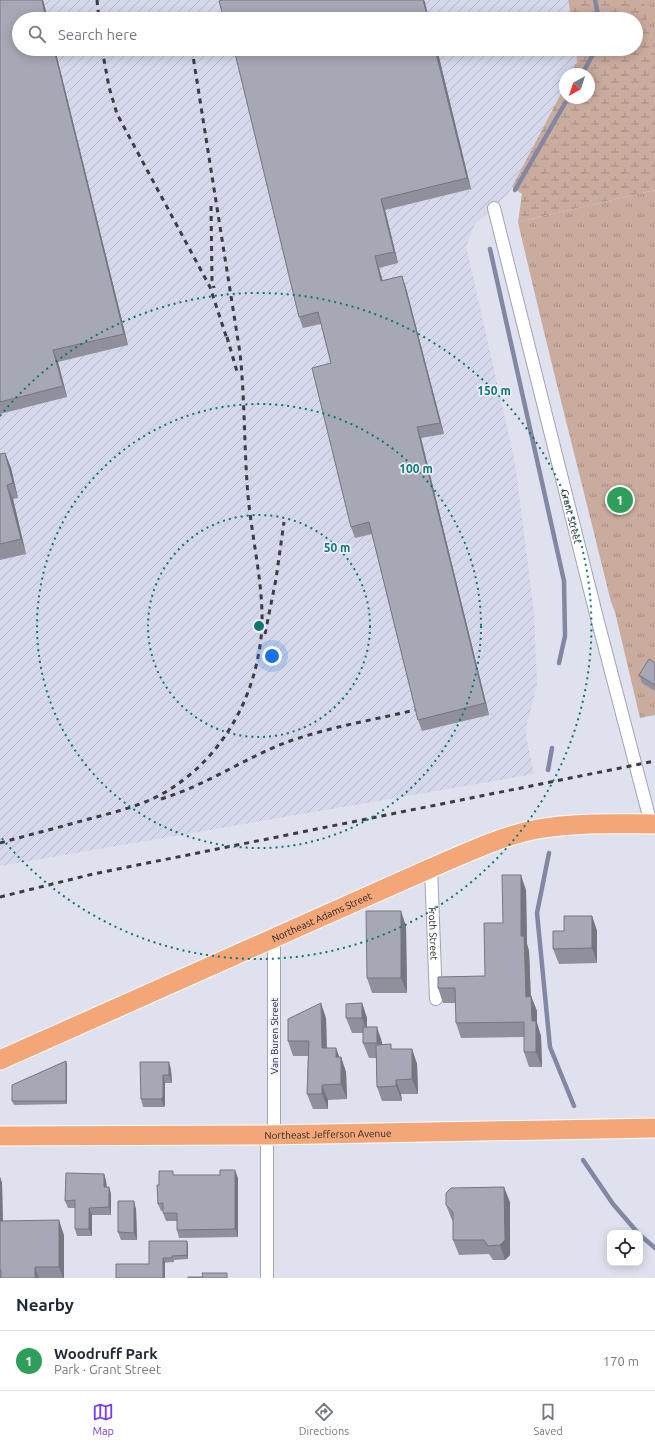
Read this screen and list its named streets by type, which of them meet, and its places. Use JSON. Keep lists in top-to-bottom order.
{
  "streets": {
    "main road": ["Northeast Adams Street", "Northeast Jefferson Avenue"],
    "street": ["Grant Street", "Troth Street", "Van Buren Street"]
  },
  "crossings": [
    ["Grant Street", "Northeast Adams Street"],
    ["Northeast Adams Street", "Troth Street"],
    ["Northeast Adams Street", "Van Buren Street"],
    ["Van Buren Street", "Northeast Jefferson Avenue"]
  ],
  "north": "bottom left",
  "page": {
    "search": "Search here",
    "pins": "1",
    "heading": "Nearby",
    "list": [
      {
        "mark": "1",
        "name": "Woodruff Park",
        "note": "Park · Grant Street",
        "value": "170 m"
      }
    ],
    "nav": ["Map", "Directions", "Saved"]
  },
  "rings": ["150 m", "100 m", "50 m"]
}
